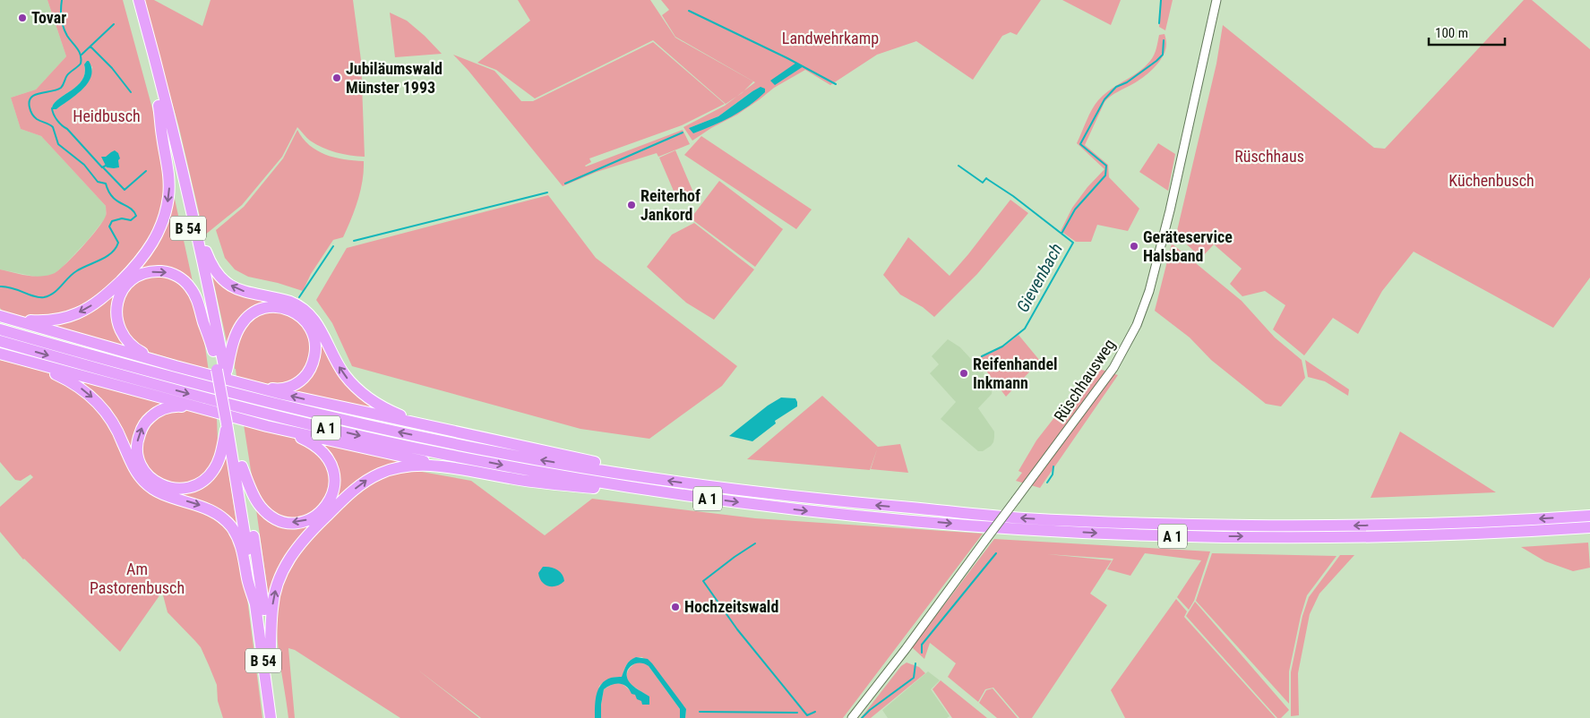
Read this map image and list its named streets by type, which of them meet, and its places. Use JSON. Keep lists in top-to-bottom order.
{
  "streets": {
    "highway": ["B 54", "A 1"],
    "main road": ["Rüschhausweg"]
  },
  "water": ["Gievenbach"],
  "parks": [
    "Landwehrkamp",
    "Heidbusch",
    "Rüschhaus",
    "Küchenbusch",
    "Am Pastorenbusch"
  ],
  "places": [
    "Tovar",
    "Jubiläumswald Münster 1993",
    "Reiterhof Jankord",
    "Geräteservice Halsband",
    "Reifenhandel Inkmann",
    "Hochzeitswald"
  ],
  "scale_bar": "100 m"
}
